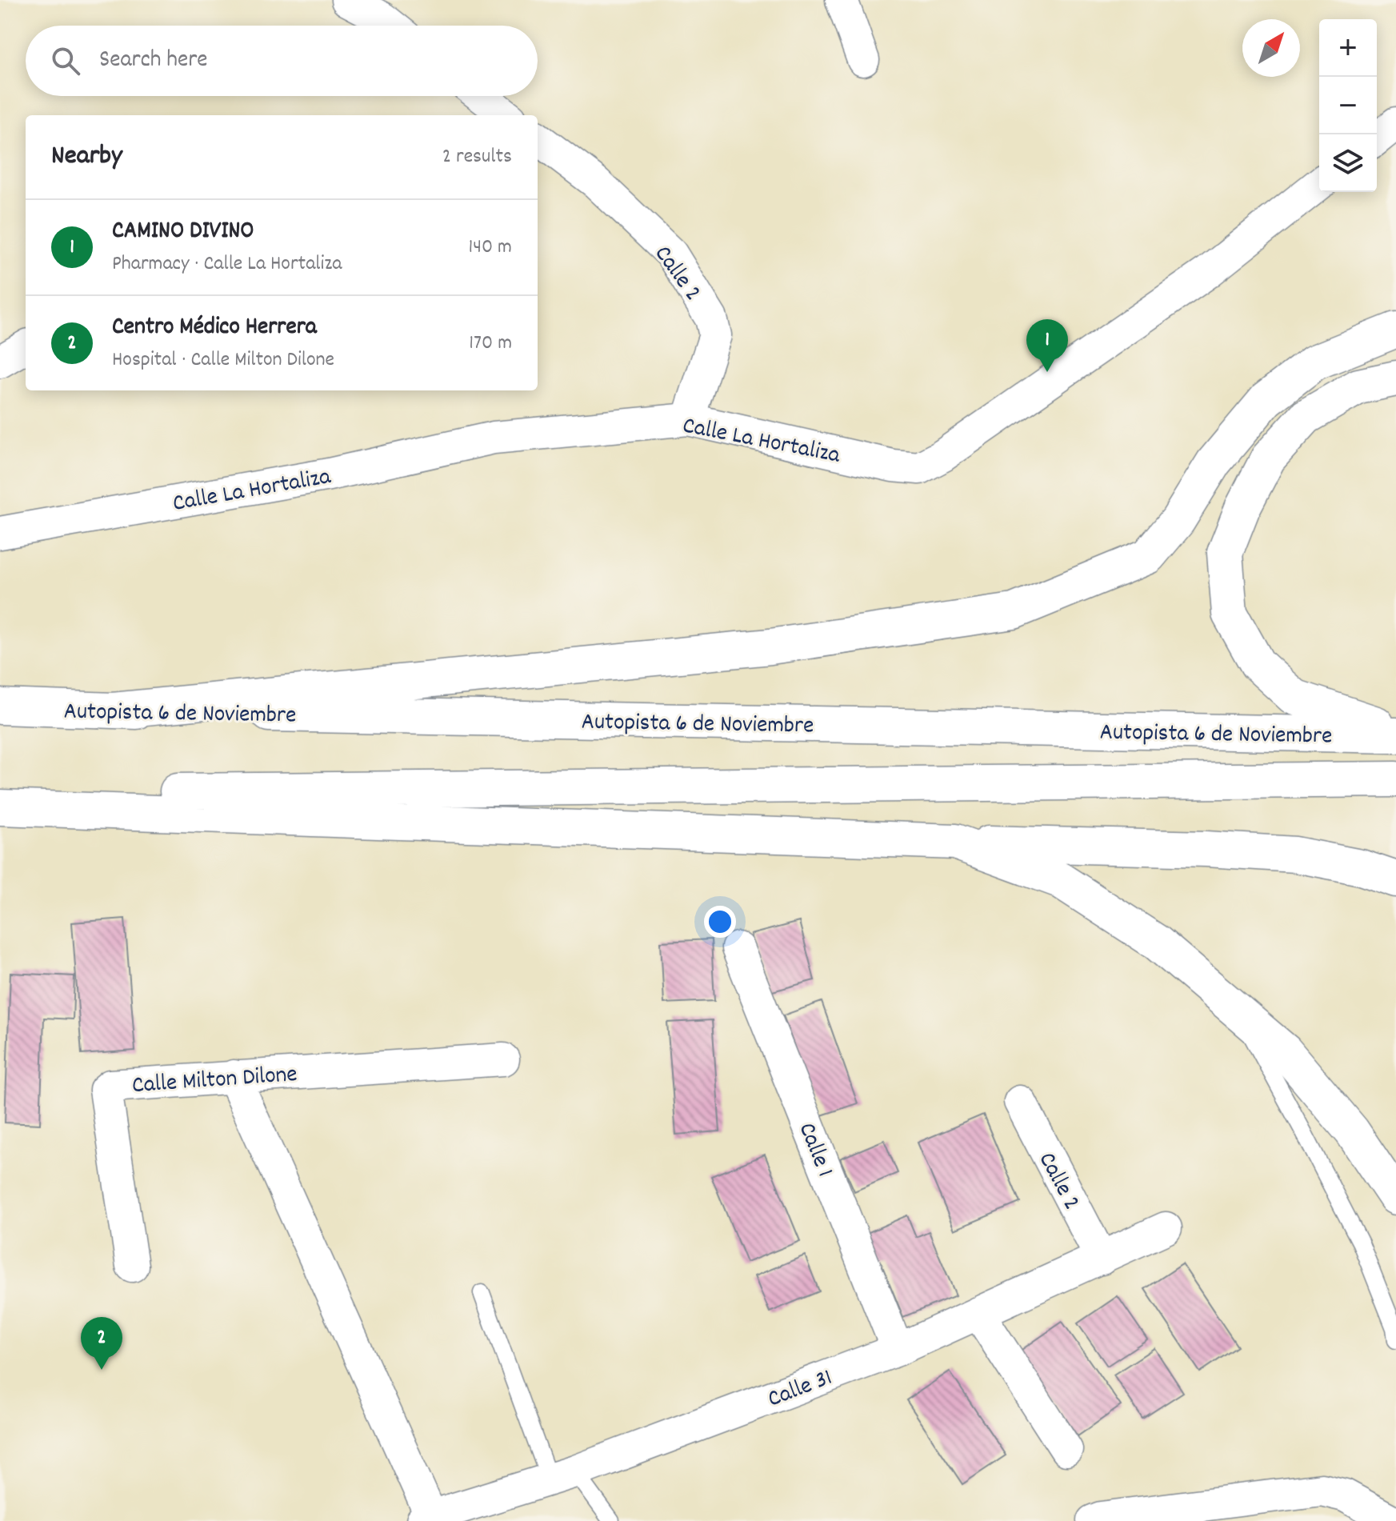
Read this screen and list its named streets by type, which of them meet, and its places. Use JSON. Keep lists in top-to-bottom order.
{
  "streets": {
    "highway": ["Autopista 6 de Noviembre"],
    "street": [
      "Calle 2",
      "Calle La Hortaliza",
      "Calle Milton Dilone",
      "Calle 1",
      "Calle 31"
    ]
  },
  "crossings": [
    ["Calle 2", "Calle La Hortaliza"],
    ["Calle 2", "Calle 31"],
    ["Calle 1", "Calle 31"]
  ],
  "north": "top right",
  "page": {
    "map_buttons": ["+", "−"],
    "search": "Search here",
    "heading": ["Nearby", "2 results"],
    "list": [
      {
        "mark": "1",
        "name": "CAMINO DIVINO",
        "note": "Pharmacy · Calle La Hortaliza",
        "value": "140 m"
      },
      {
        "mark": "2",
        "name": "Centro Médico Herrera",
        "note": "Hospital · Calle Milton Dilone",
        "value": "170 m"
      }
    ],
    "pins": ["1", "2"]
  }
}
